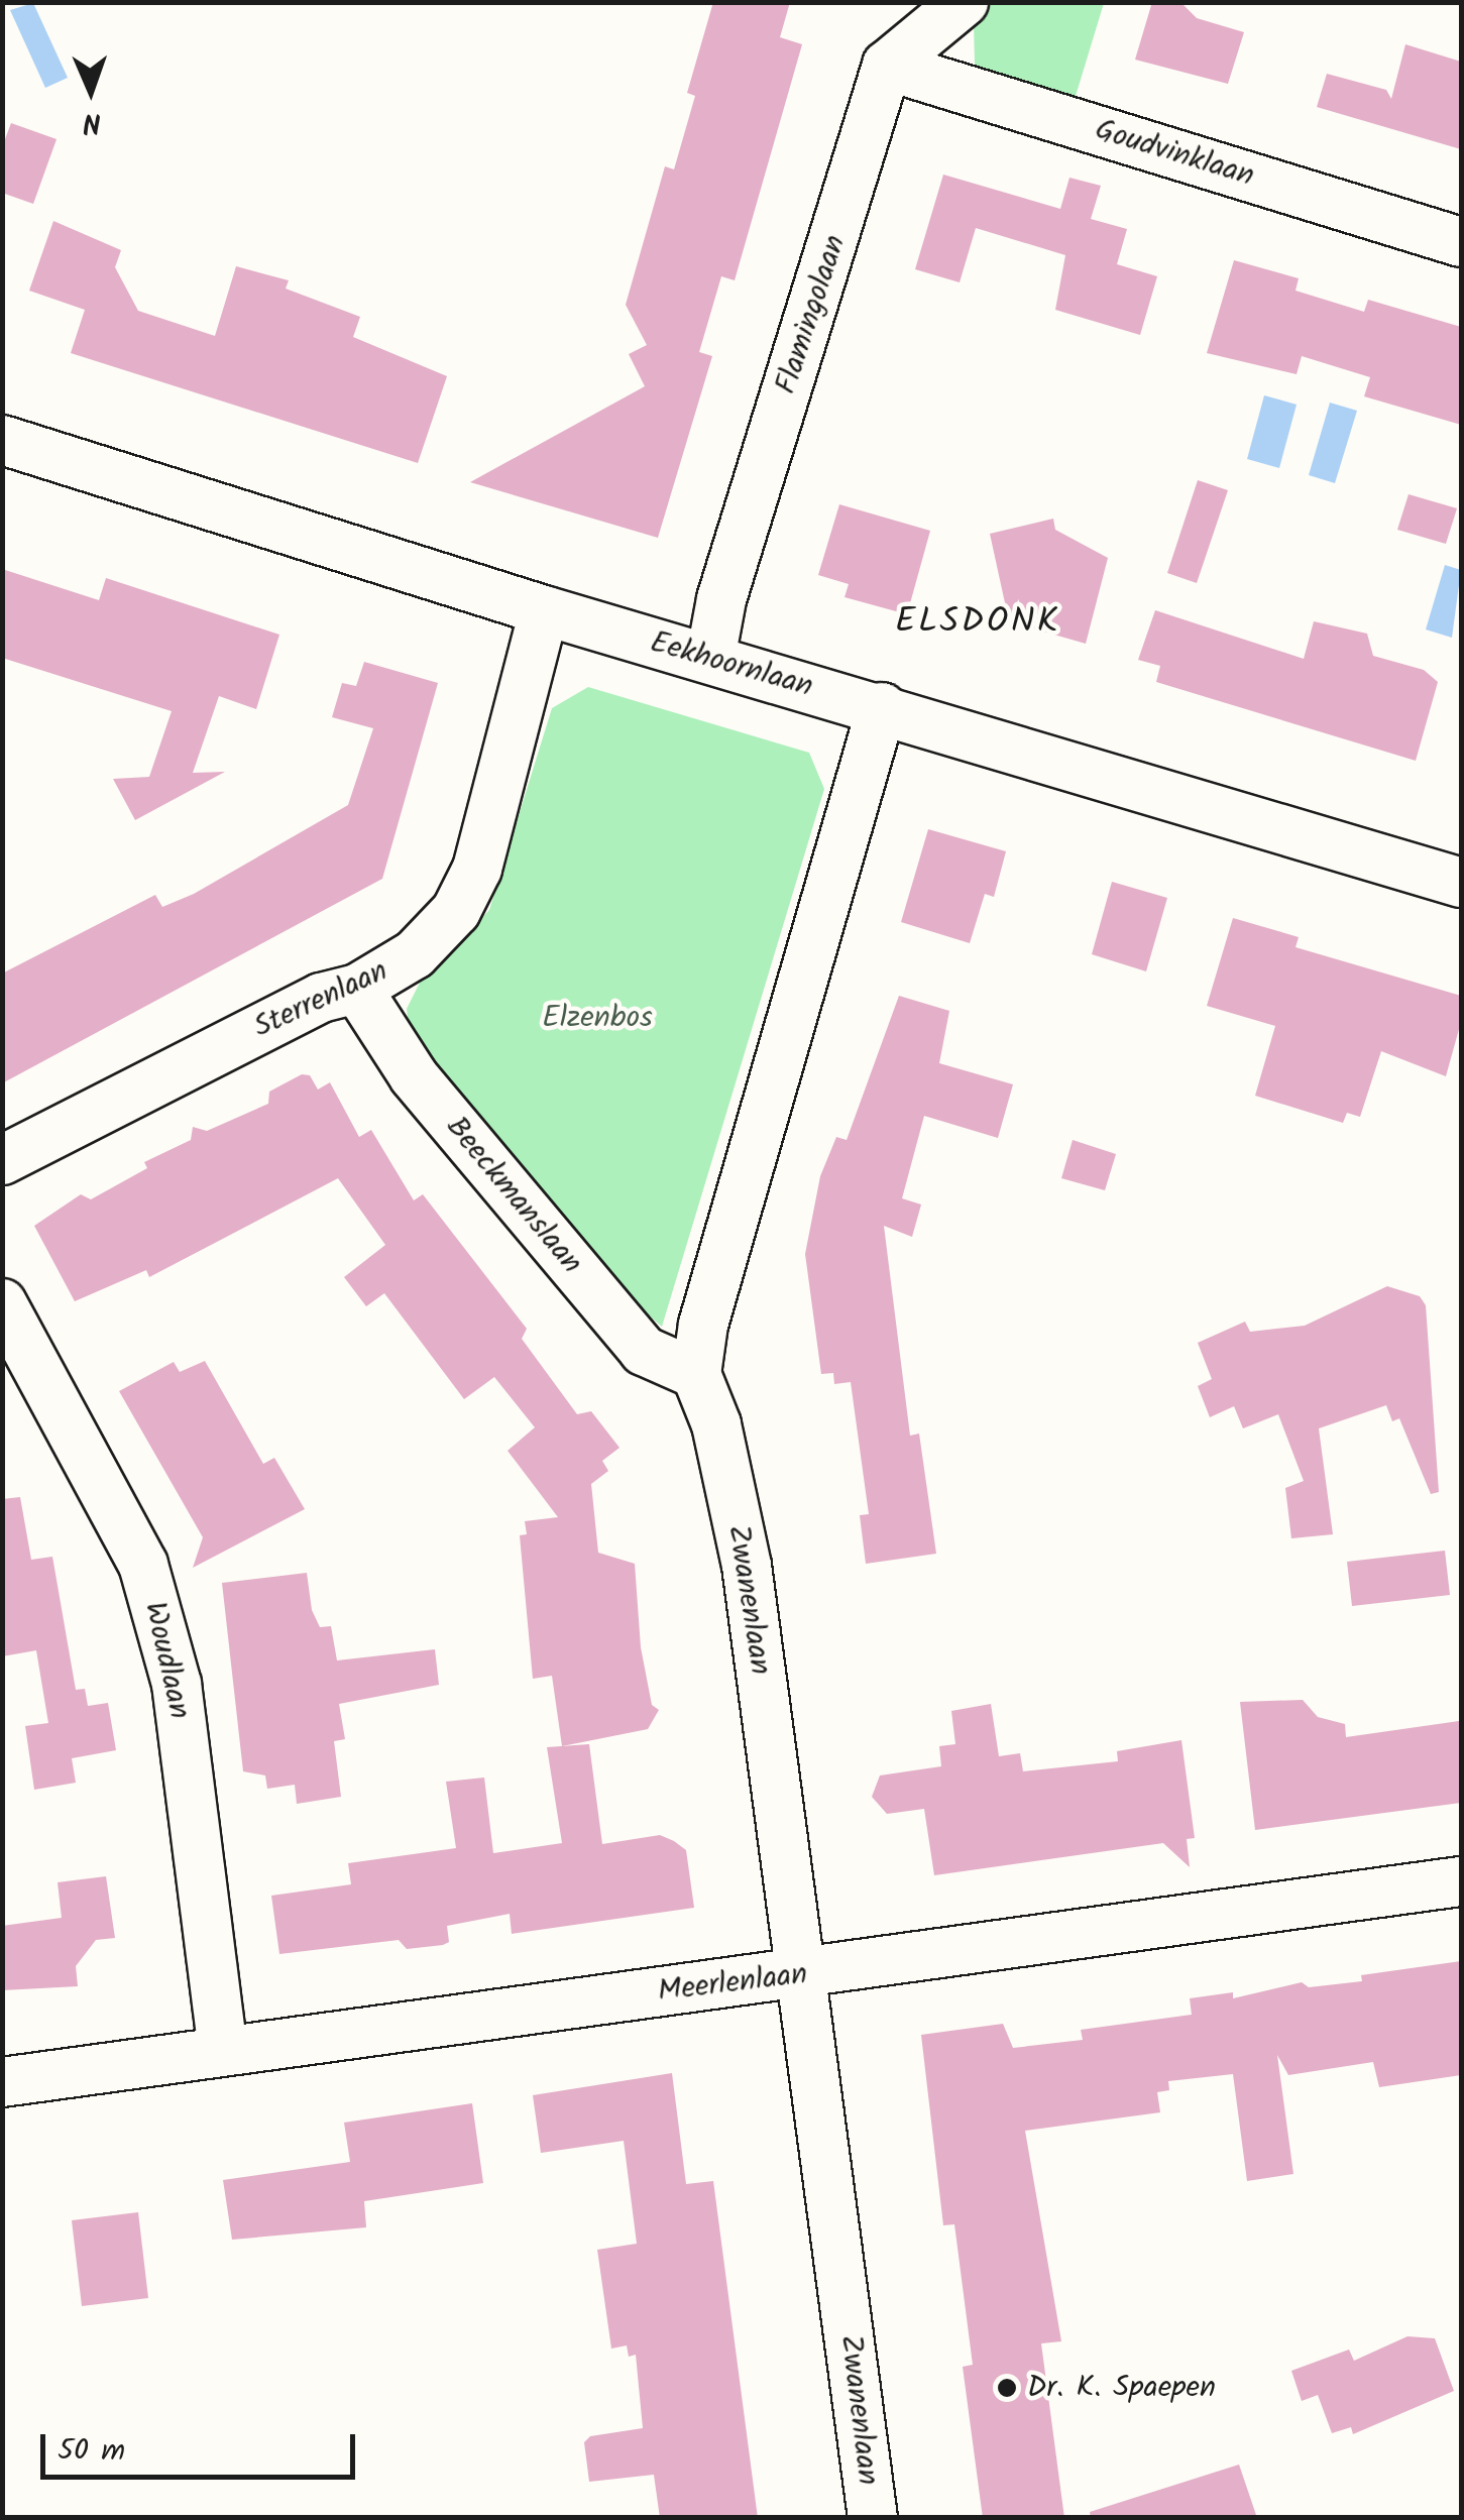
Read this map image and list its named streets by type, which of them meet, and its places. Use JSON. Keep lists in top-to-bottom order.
{
  "streets": {
    "street": [
      "Goudvinklaan",
      "Flamingolaan",
      "Eekhoornlaan",
      "Sterrenlaan",
      "Beeckmanslaan",
      "Zwanenlaan",
      "Woudlaan",
      "Meerlenlaan"
    ]
  },
  "crossings": [
    ["Goudvinklaan", "Flamingolaan"],
    ["Flamingolaan", "Eekhoornlaan"],
    ["Eekhoornlaan", "Sterrenlaan"],
    ["Sterrenlaan", "Beeckmanslaan"],
    ["Beeckmanslaan", "Zwanenlaan"],
    ["Zwanenlaan", "Meerlenlaan"],
    ["Woudlaan", "Meerlenlaan"]
  ],
  "districts": ["ELSDONK"],
  "parks": ["Elzenbos"],
  "places": ["Dr. K. Spaepen"],
  "scale_bar": "50 m",
  "north": "bottom"
}
